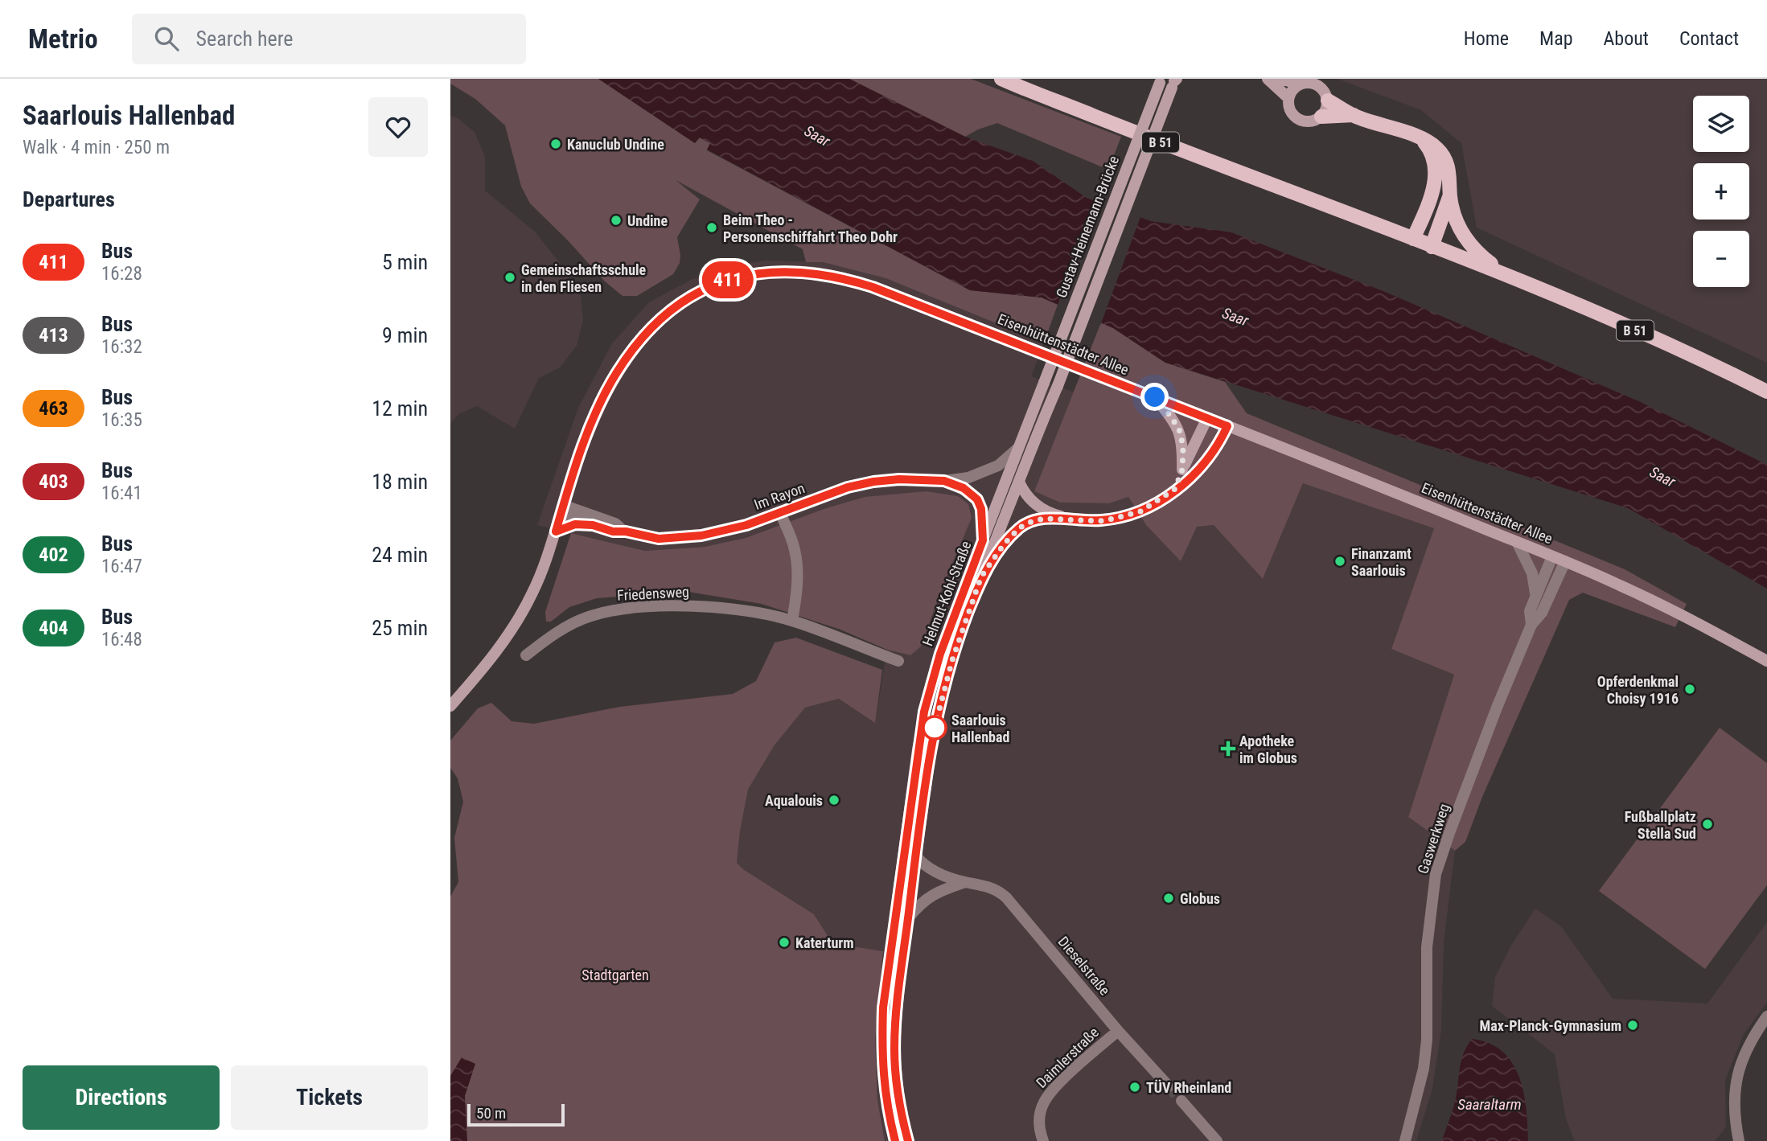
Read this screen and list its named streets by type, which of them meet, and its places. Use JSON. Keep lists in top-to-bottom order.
{
  "streets": {
    "main road": ["B 51"],
    "street": [
      "Gustav-Heinemann-Brücke",
      "Eisenhüttenstädter Allee",
      "Im Rayon",
      "Friedensweg",
      "Helmut-Kohl-Straße",
      "Gaswerkweg",
      "Dieselstraße",
      "Daimlerstraße"
    ]
  },
  "crossings": [
    ["Gustav-Heinemann-Brücke", "Helmut-Kohl-Straße"],
    ["Eisenhüttenstädter Allee", "Im Rayon"],
    ["Eisenhüttenstädter Allee", "Gaswerkweg"],
    ["Im Rayon", "Helmut-Kohl-Straße"],
    ["Helmut-Kohl-Straße", "Dieselstraße"],
    ["Dieselstraße", "Daimlerstraße"]
  ],
  "water": ["Saar", "Saaraltarm"],
  "parks": ["Stadtgarten"],
  "places": {
    "other": [
      "Kanuclub Undine",
      "Undine",
      "Beim Theo - Personenschiffahrt Theo Dohr",
      "Gemeinschaftsschule in den Fliesen",
      "Finanzamt Saarlouis",
      "Opferdenkmal Choisy 1916",
      "Saarlouis Hallenbad",
      "Aqualouis",
      "Fußballplatz Stella Sud",
      "Globus",
      "Katerturm",
      "Max-Planck-Gymnasium",
      "TÜV Rheinland"
    ],
    "health": ["Apotheke im Globus"]
  },
  "lines": ["bus line 411"],
  "scale_bar": "50 m",
  "page": {
    "header": "Metrio",
    "search": "Search here",
    "nav": [
      "Home",
      "Map",
      "About",
      "Contact"
    ],
    "heading": [
      ["Saarlouis Hallenbad", "Walk · 4 min · 250 m"],
      "Departures"
    ],
    "on_map": "411",
    "map_buttons": ["+", "−"],
    "list": [
      {
        "mark": "411",
        "name": "Bus",
        "note": "16:28",
        "value": "5 min"
      },
      {
        "mark": "413",
        "name": "Bus",
        "note": "16:32",
        "value": "9 min"
      },
      {
        "mark": "463",
        "name": "Bus",
        "note": "16:35",
        "value": "12 min"
      },
      {
        "mark": "403",
        "name": "Bus",
        "note": "16:41",
        "value": "18 min"
      },
      {
        "mark": "402",
        "name": "Bus",
        "note": "16:47",
        "value": "24 min"
      },
      {
        "mark": "404",
        "name": "Bus",
        "note": "16:48",
        "value": "25 min"
      }
    ],
    "buttons": ["Directions", "Tickets"],
    "scale": "50 m"
  }
}
